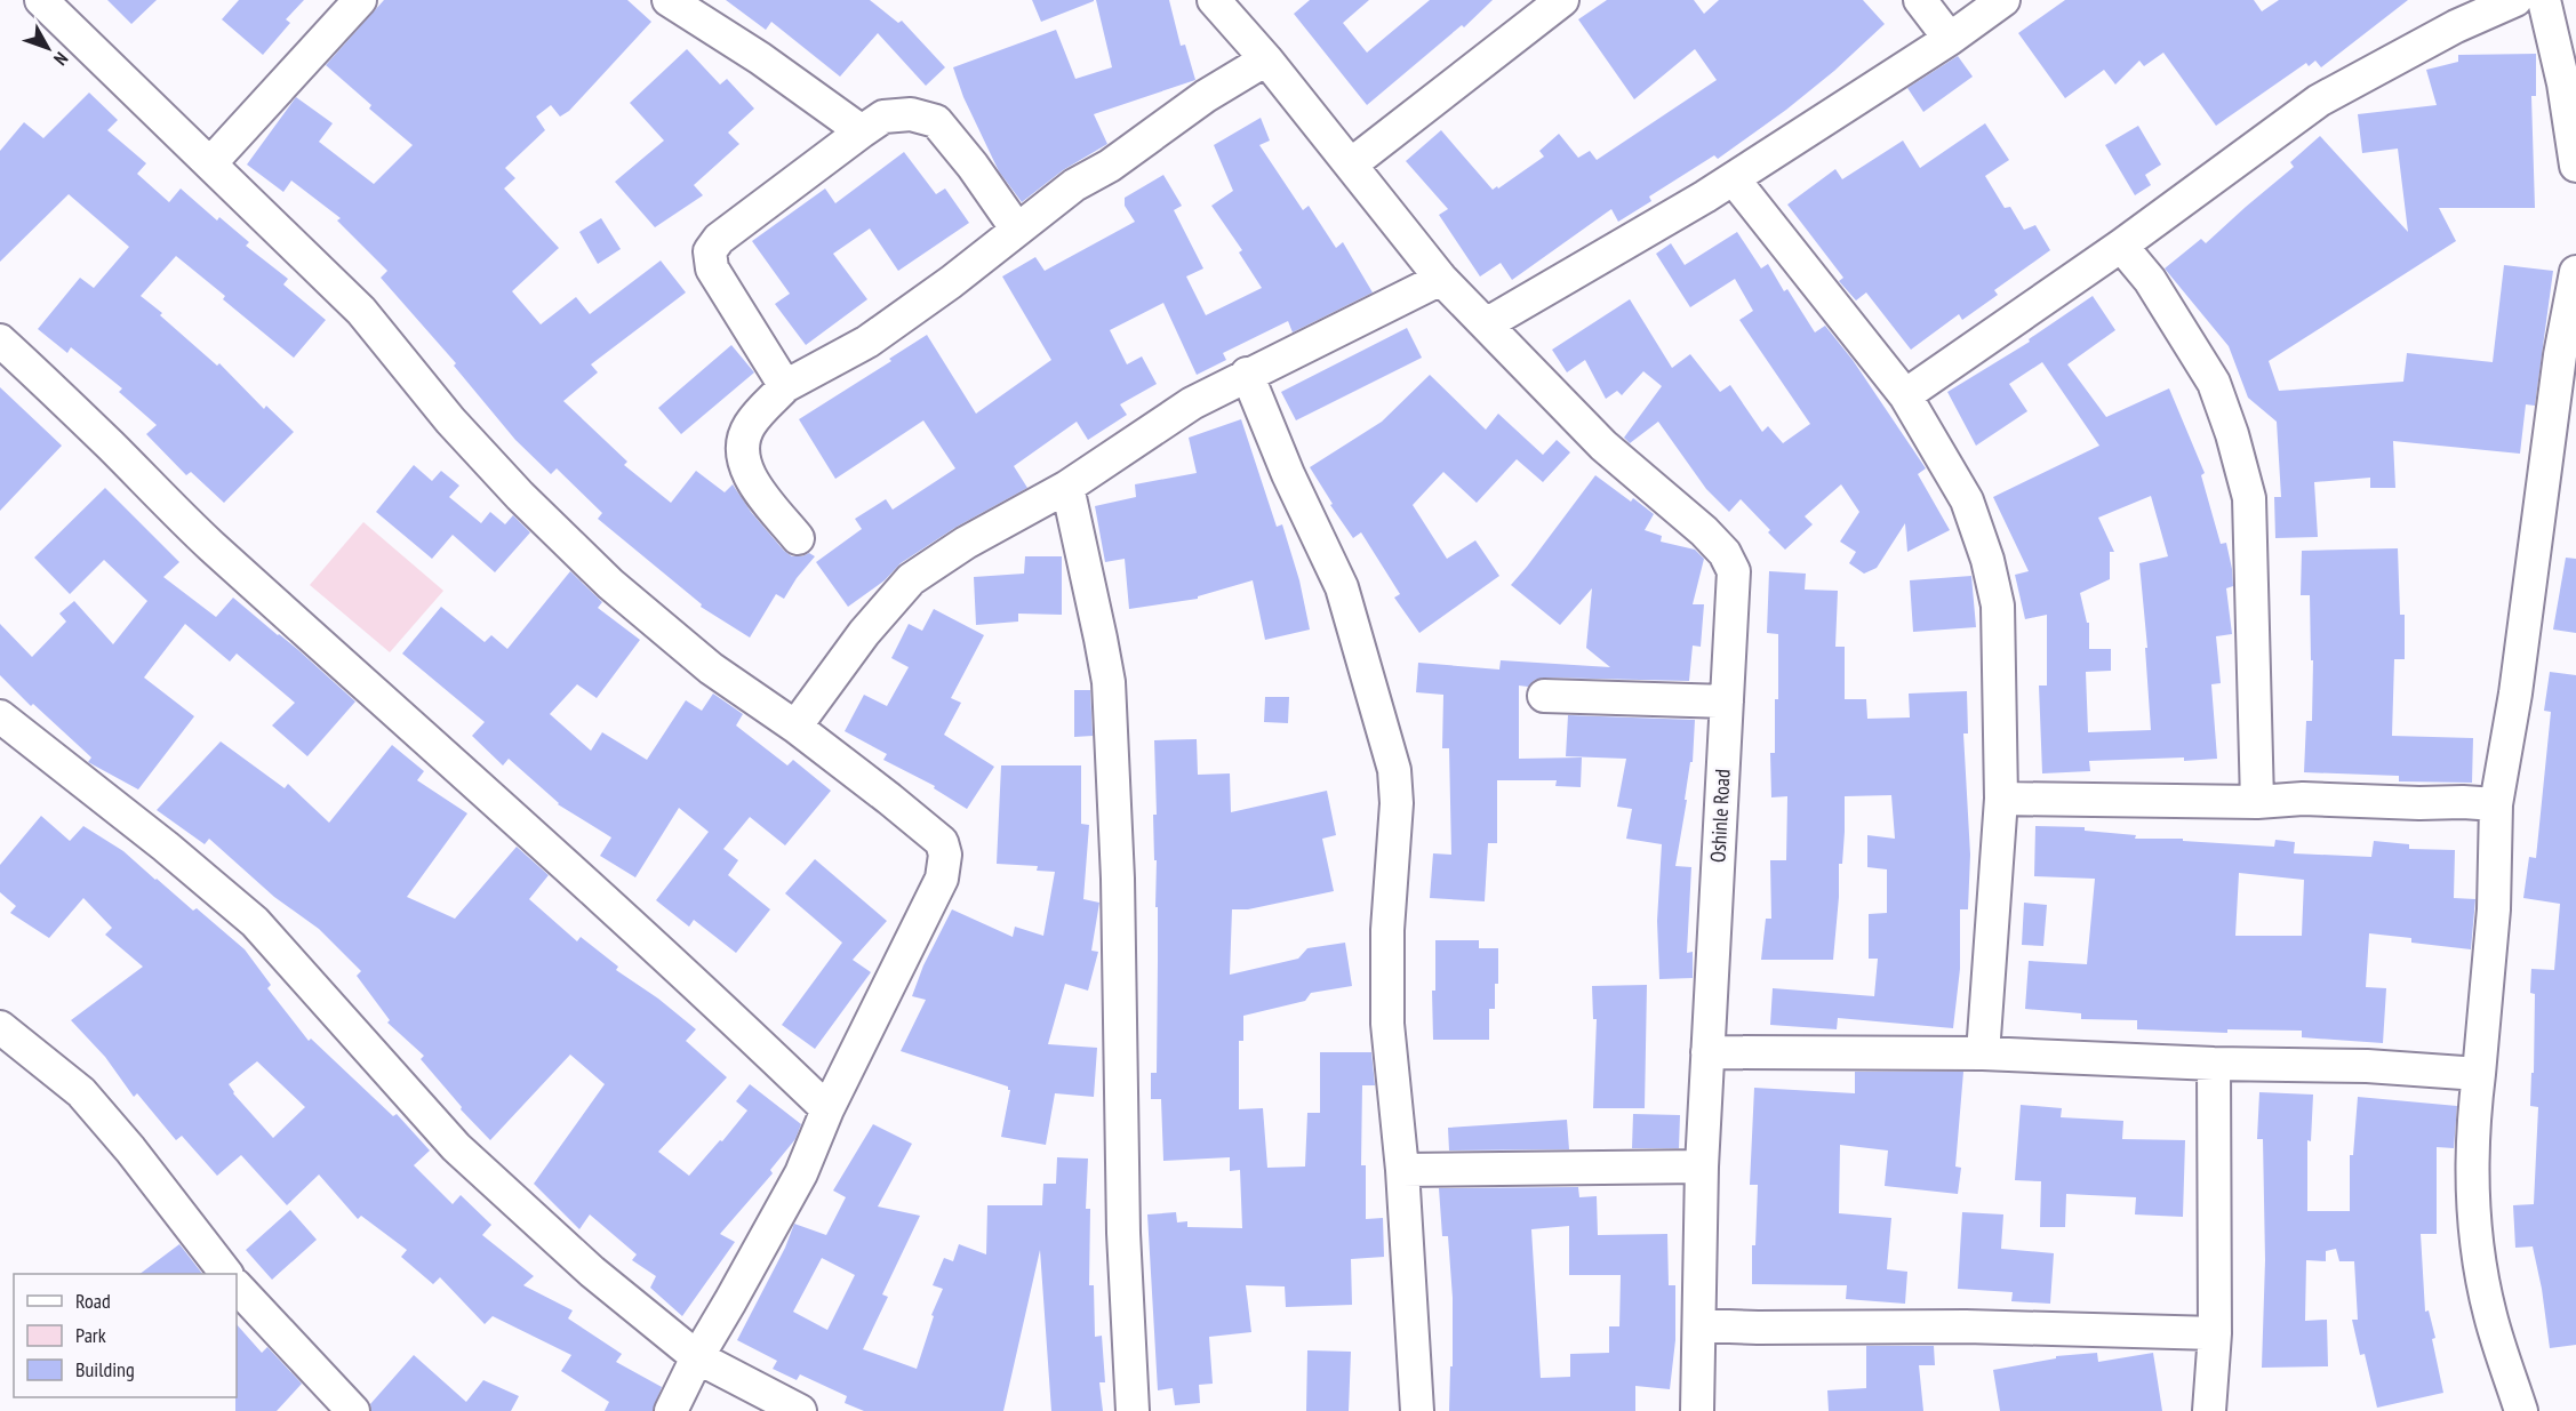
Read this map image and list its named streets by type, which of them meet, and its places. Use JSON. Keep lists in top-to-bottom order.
{
  "streets": {
    "street": ["Oshinle Road"]
  },
  "legend": ["Road", "Park", "Building"],
  "north": "bottom right"
}
